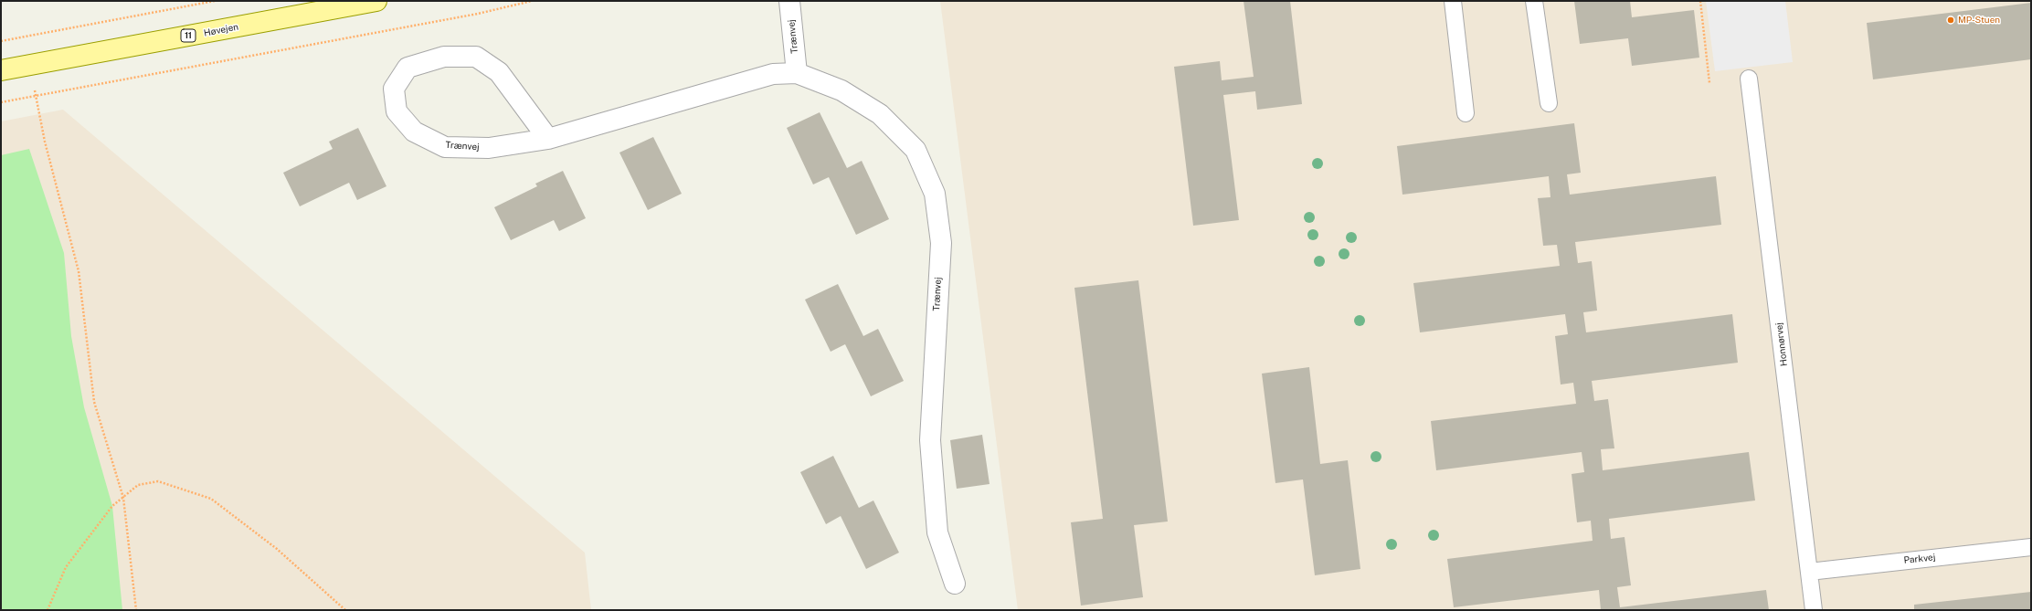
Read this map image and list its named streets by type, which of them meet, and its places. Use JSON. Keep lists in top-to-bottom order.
{
  "streets": {
    "main road": ["Høvejen", "11"],
    "street": ["Trænvej"],
    "lane": ["Honnørvej", "Parkvej"]
  },
  "crossings": [
    ["Honnørvej", "Parkvej"]
  ],
  "places": ["MP-Stuen"]
}
